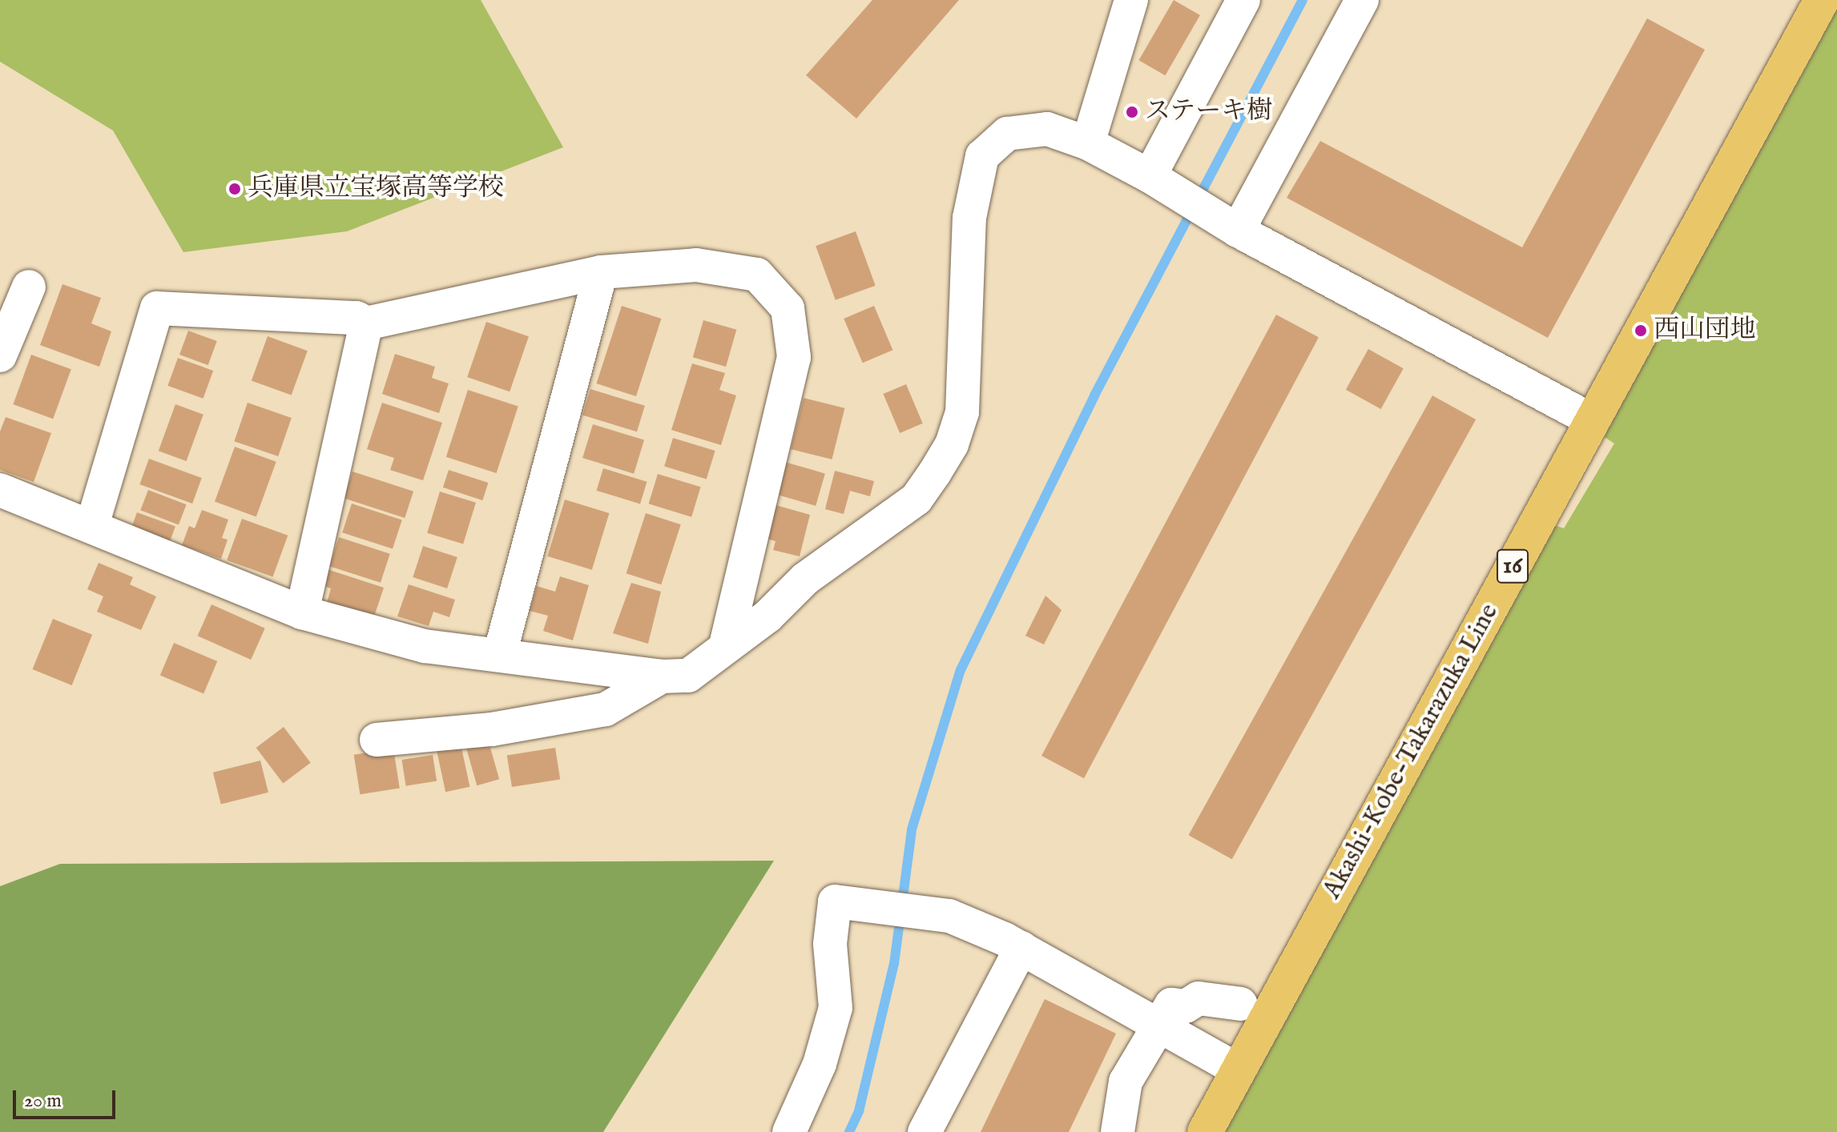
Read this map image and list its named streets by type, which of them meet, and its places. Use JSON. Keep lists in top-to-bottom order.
{
  "streets": {
    "main road": ["16", "Akashi-Kobe-Takarazuka Line"]
  },
  "places": ["ステーキ樹", "兵庫県立宝塚高等学校", "西山団地"],
  "scale_bar": "20 m"
}
